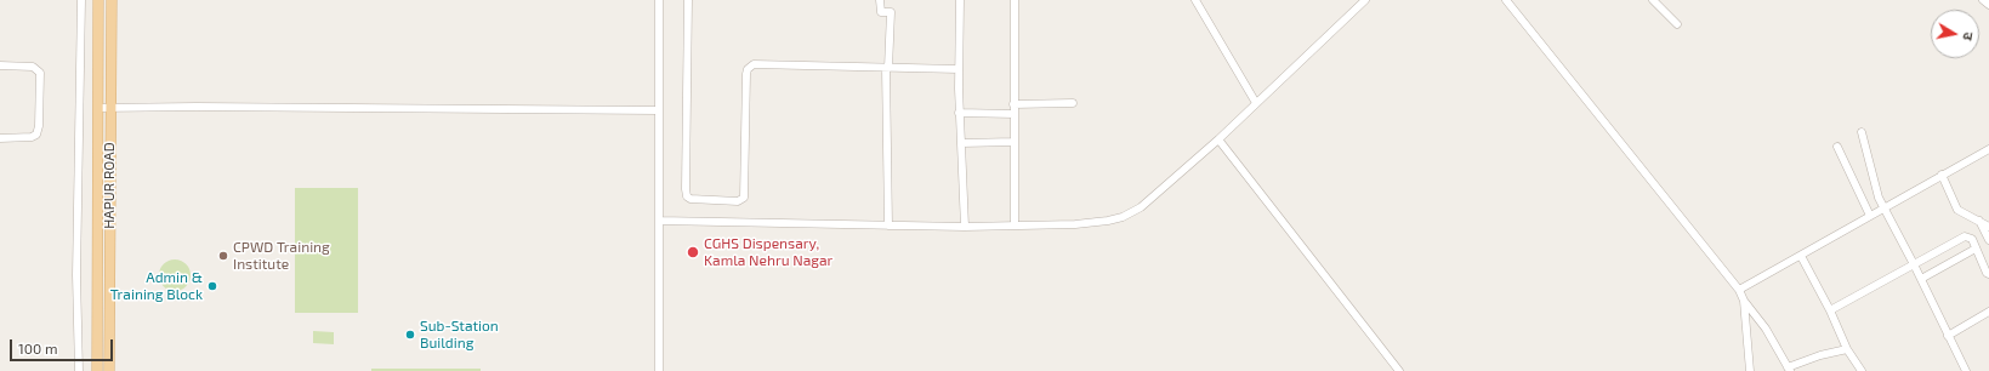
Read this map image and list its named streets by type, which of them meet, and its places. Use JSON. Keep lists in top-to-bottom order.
{
  "streets": {
    "main road": ["HAPUR ROAD"]
  },
  "places": [
    "CGHS Dispensary, Kamla Nehru Nagar",
    "CPWD Training Institute",
    "Admin & Training Block",
    "Sub-Station Building"
  ],
  "scale_bar": "100 m",
  "north": "right"
}
